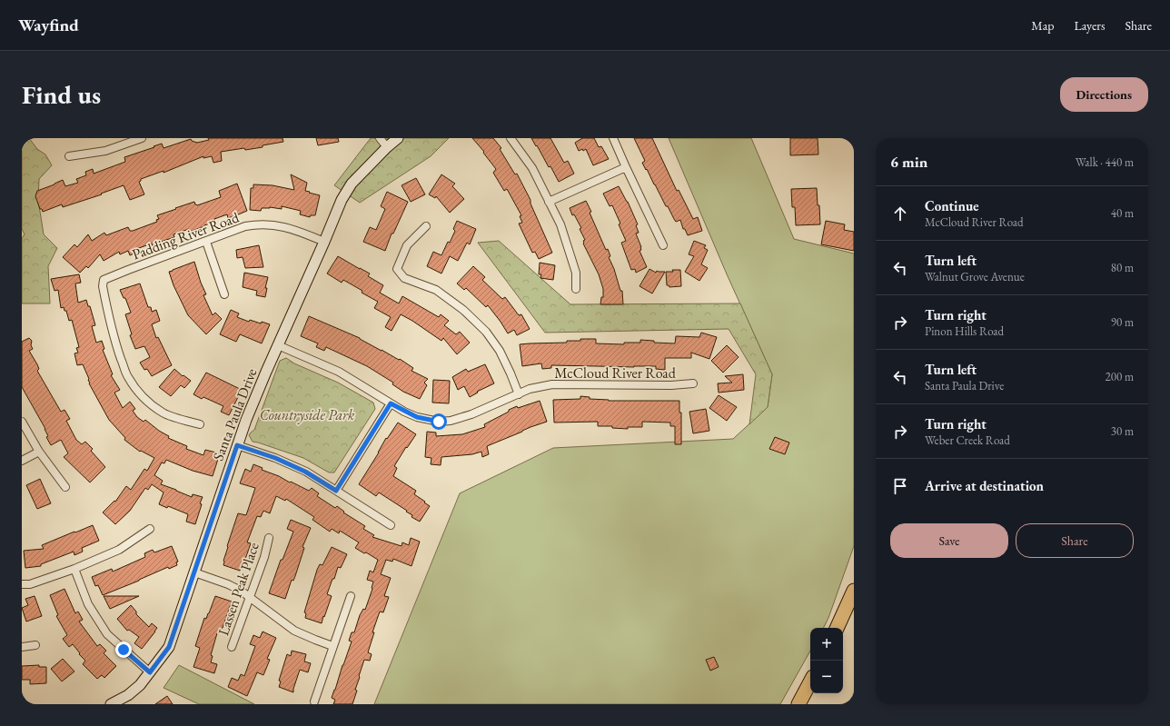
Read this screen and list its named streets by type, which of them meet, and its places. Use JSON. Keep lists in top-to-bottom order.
{
  "streets": {
    "street": [
      "Padding River Road",
      "McCloud River Road",
      "Santa Paula Drive",
      "Lassen Peak Place"
    ]
  },
  "crossings": [
    ["Padding River Road", "Santa Paula Drive"],
    ["McCloud River Road", "Santa Paula Drive"]
  ],
  "parks": ["Countryside Park"],
  "page": {
    "header": "Wayfind",
    "nav": ["Map", "Layers", "Share"],
    "buttons": [
      "Directions",
      ["Save", "Share"]
    ],
    "title": "Find us",
    "heading": ["6 min", "Walk · 440 m"],
    "list": [
      ["Continue", "McCloud River Road", "40 m"],
      ["Turn left", "Walnut Grove Avenue", "80 m"],
      ["Turn right", "Pinon Hills Road", "90 m"],
      ["Turn left", "Santa Paula Drive", "200 m"],
      ["Turn right", "Weber Creek Road", "30 m"],
      "Arrive at destination"
    ],
    "map_buttons": ["+", "−"]
  }
}
